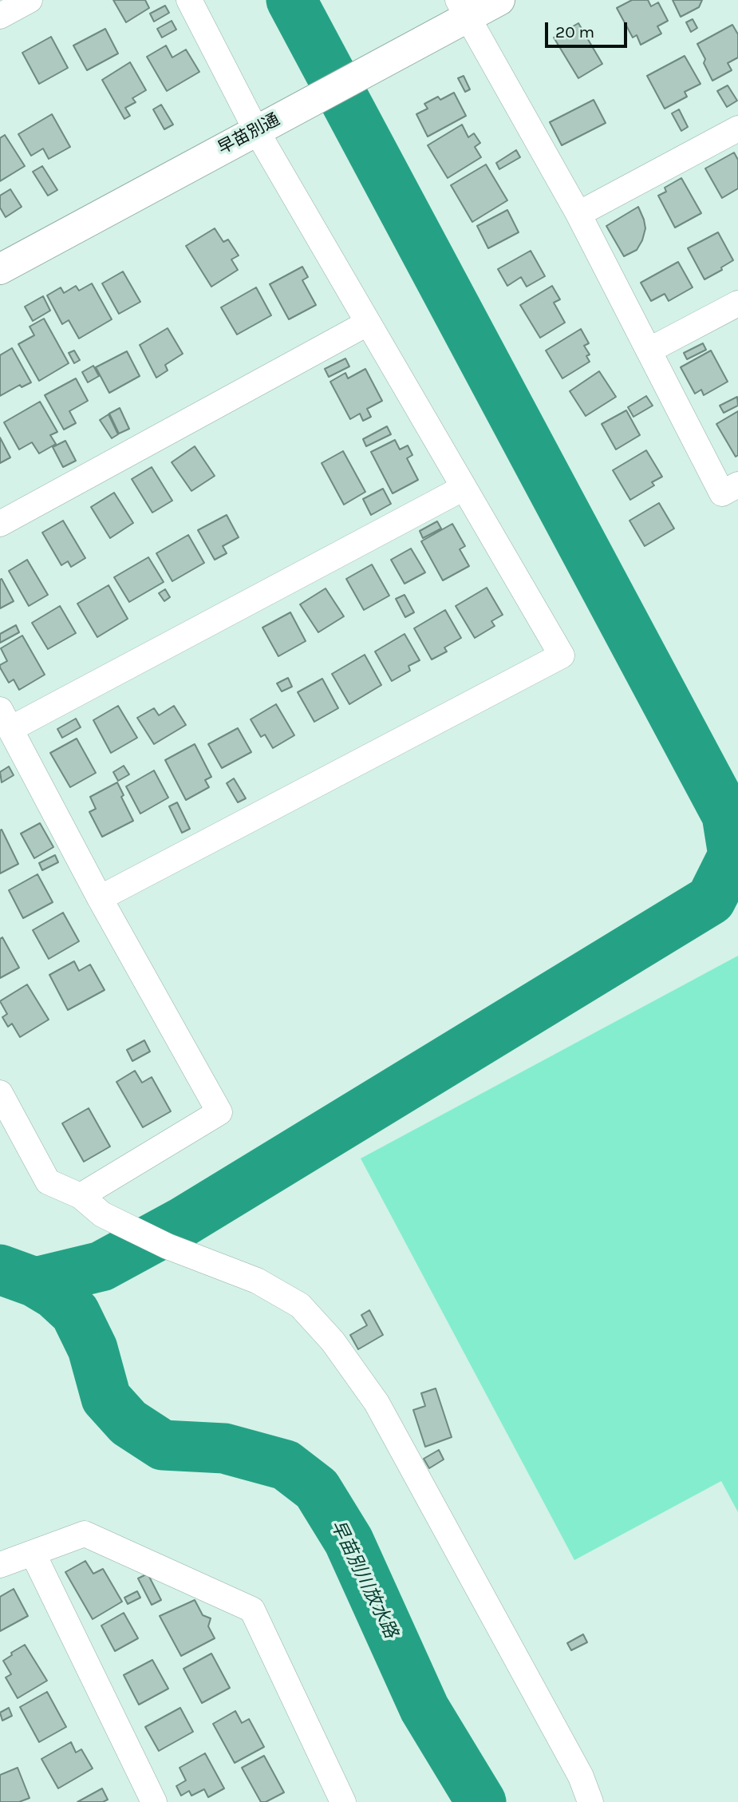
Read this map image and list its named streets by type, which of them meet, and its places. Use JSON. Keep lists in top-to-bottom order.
{
  "streets": {
    "street": ["早苗別通"]
  },
  "water": ["早苗別川放水路"],
  "scale_bar": "20 m"
}
